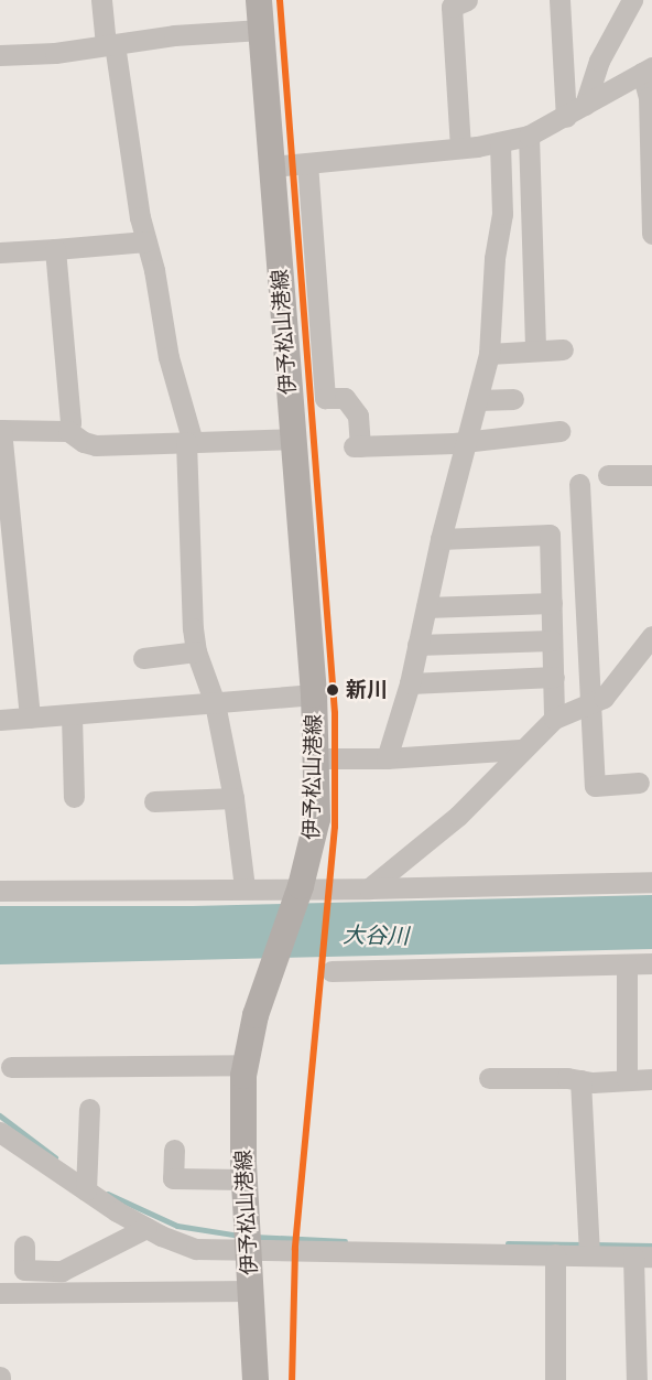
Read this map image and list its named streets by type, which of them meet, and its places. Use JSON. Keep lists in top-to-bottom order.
{
  "streets": {
    "main road": ["伊予松山港線"]
  },
  "water": ["大谷川"],
  "places": ["新川"]
}
